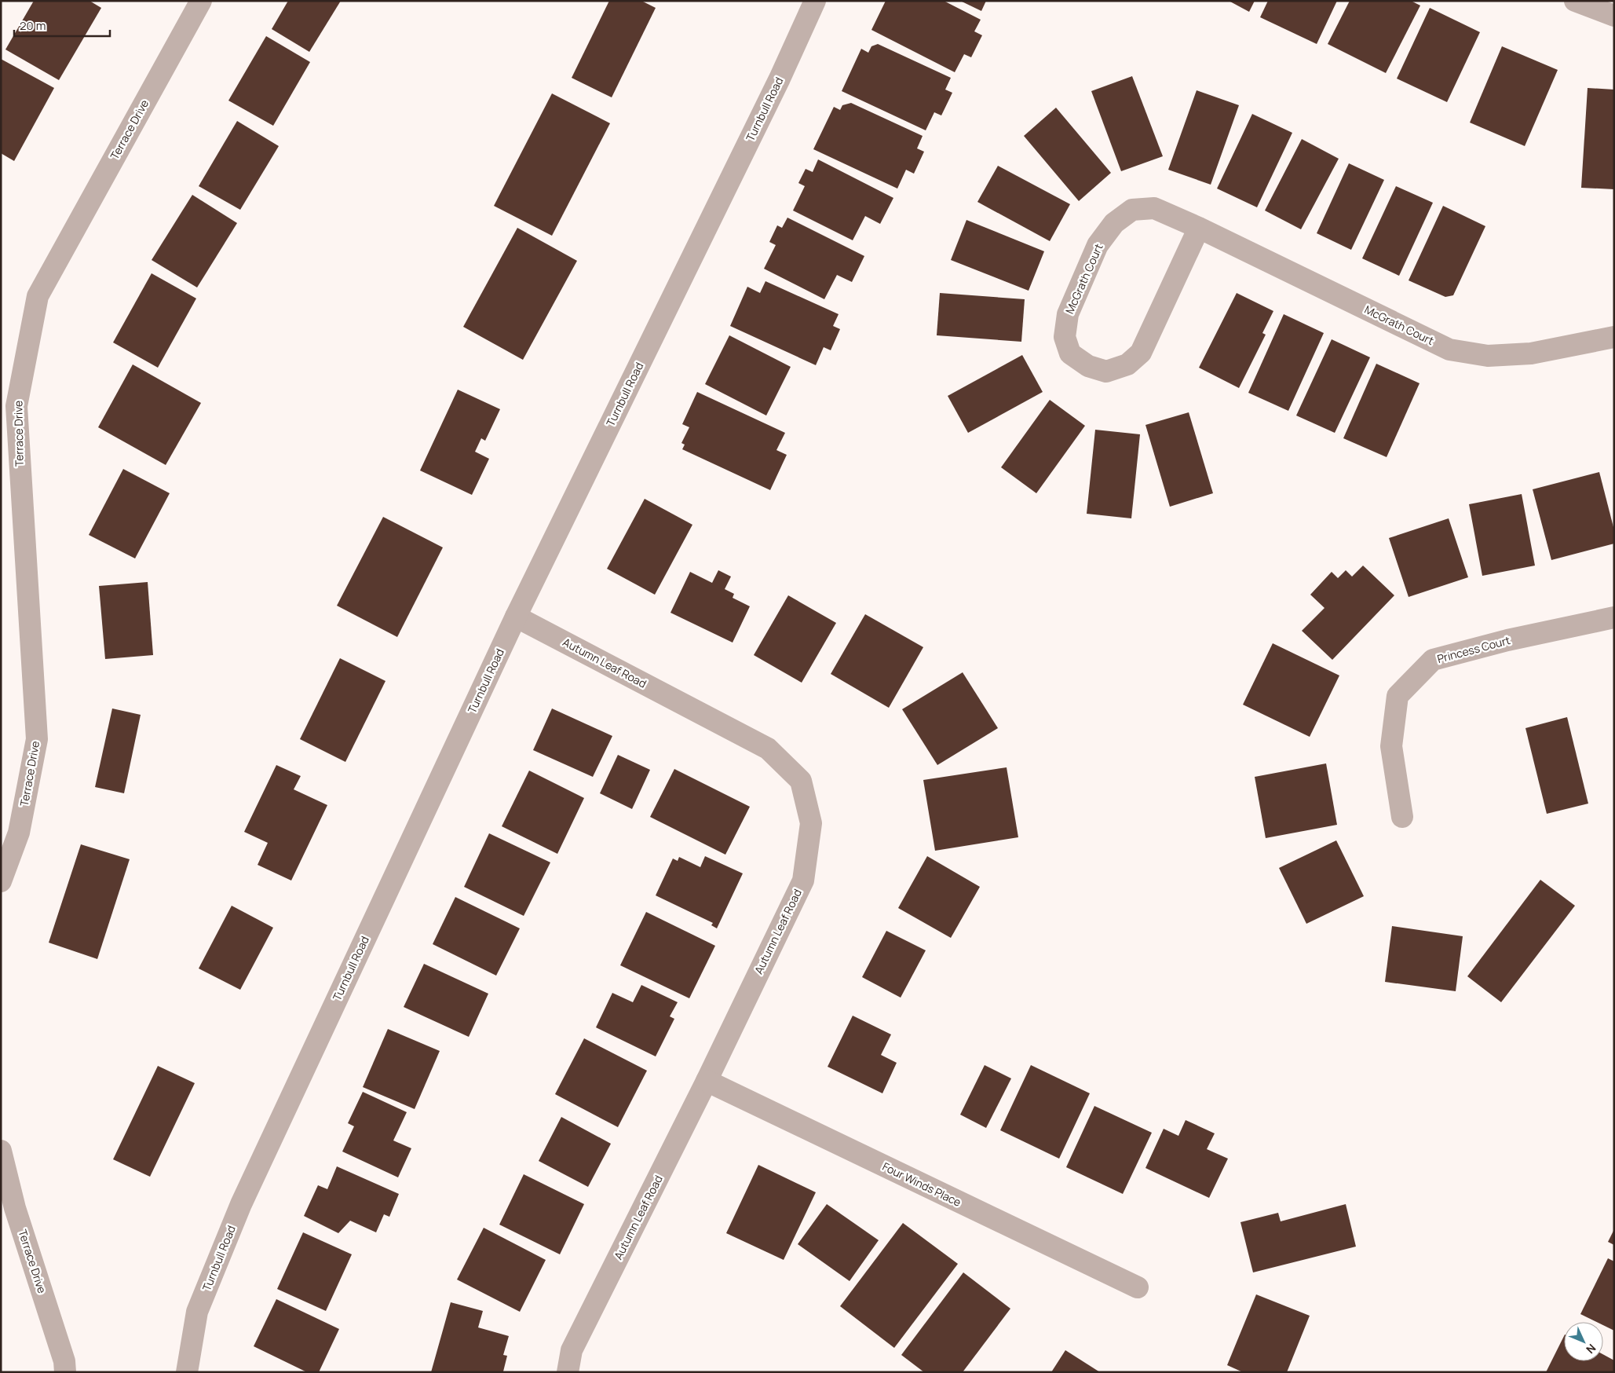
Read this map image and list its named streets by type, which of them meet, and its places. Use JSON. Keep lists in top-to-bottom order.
{
  "streets": {
    "street": [
      "Turnbull Road",
      "Terrace Drive",
      "McGrath Court",
      "Princess Court",
      "Autumn Leaf Road",
      "Four Winds Place"
    ]
  },
  "crossings": [
    ["Turnbull Road", "Autumn Leaf Road"],
    ["Autumn Leaf Road", "Four Winds Place"]
  ],
  "scale_bar": "20 m",
  "north": "bottom right"
}
